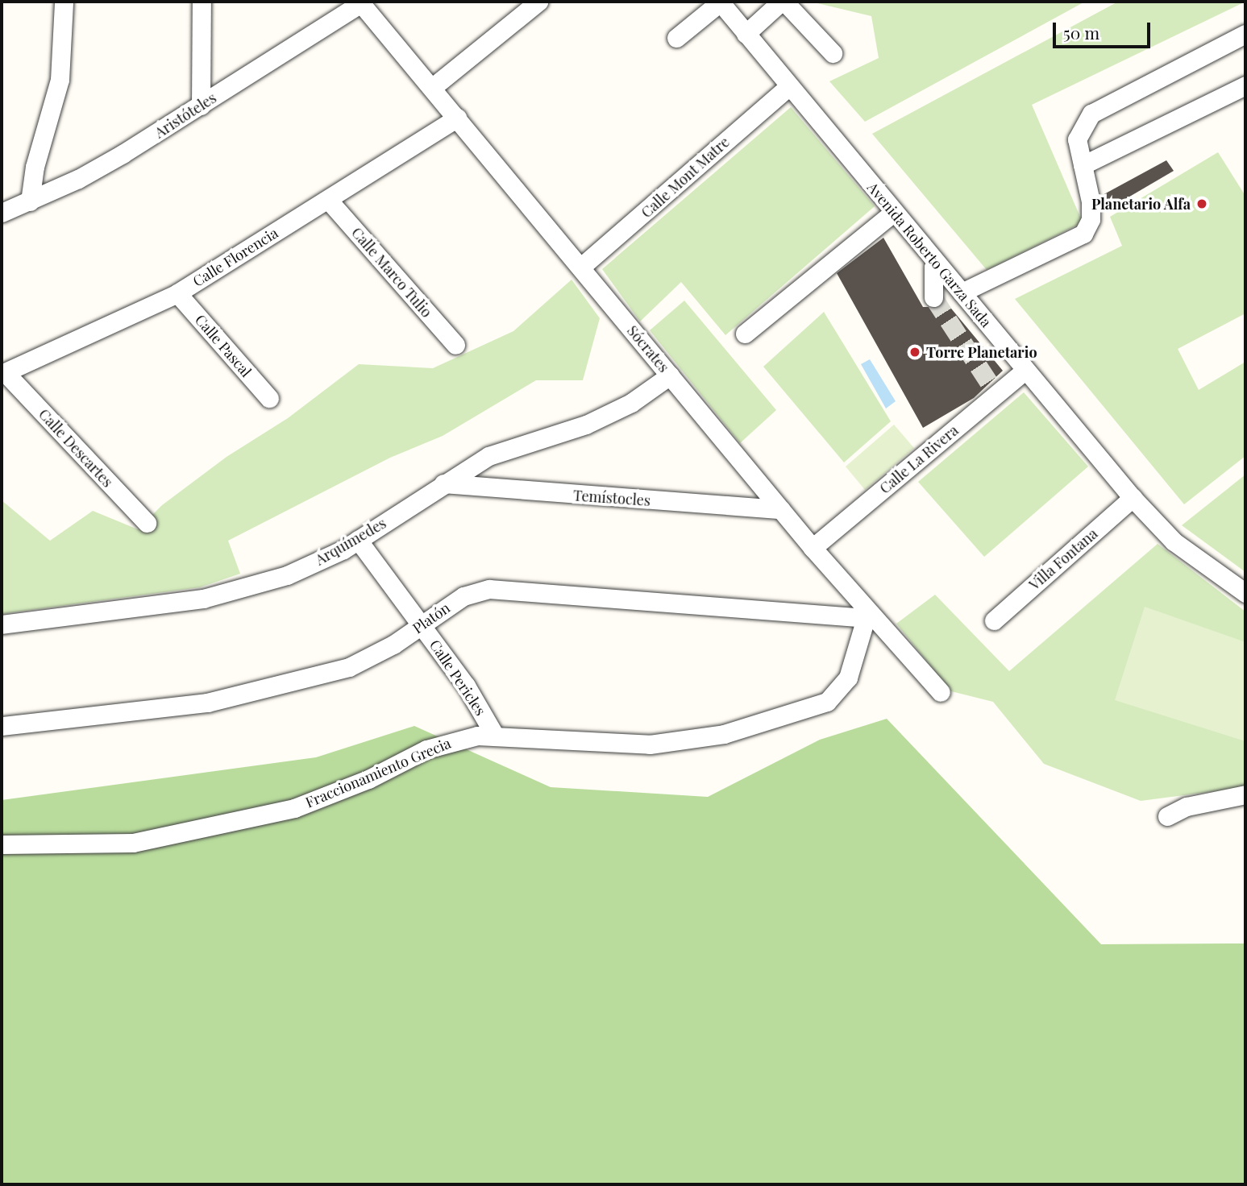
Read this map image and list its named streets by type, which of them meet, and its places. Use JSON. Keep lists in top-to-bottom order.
{
  "streets": {
    "street": [
      "Aristóteles",
      "Calle Mont Matre",
      "Avenida Roberto Garza Sada",
      "Calle Florencia",
      "Calle Marco Tulio",
      "Calle Pascal",
      "Sócrates",
      "Calle Descartes",
      "Calle La Rivera",
      "Temístocles",
      "Arquímedes",
      "Villa Fontana",
      "Platón",
      "Calle Pericles",
      "Fraccionamiento Grecia"
    ]
  },
  "crossings": [
    ["Aristóteles", "Sócrates"],
    ["Calle Mont Matre", "Avenida Roberto Garza Sada"],
    ["Calle Mont Matre", "Sócrates"],
    ["Avenida Roberto Garza Sada", "Calle La Rivera"],
    ["Avenida Roberto Garza Sada", "Villa Fontana"],
    ["Calle Florencia", "Calle Marco Tulio"],
    ["Calle Florencia", "Calle Pascal"],
    ["Calle Florencia", "Sócrates"],
    ["Calle Florencia", "Calle Descartes"],
    ["Sócrates", "Calle La Rivera"],
    ["Sócrates", "Temístocles"],
    ["Sócrates", "Arquímedes"],
    ["Sócrates", "Platón"],
    ["Sócrates", "Fraccionamiento Grecia"],
    ["Temístocles", "Arquímedes"],
    ["Arquímedes", "Calle Pericles"],
    ["Platón", "Calle Pericles"],
    ["Platón", "Fraccionamiento Grecia"],
    ["Calle Pericles", "Fraccionamiento Grecia"]
  ],
  "places": ["Planetario Alfa", "Torre Planetario"],
  "scale_bar": "50 m"
}
